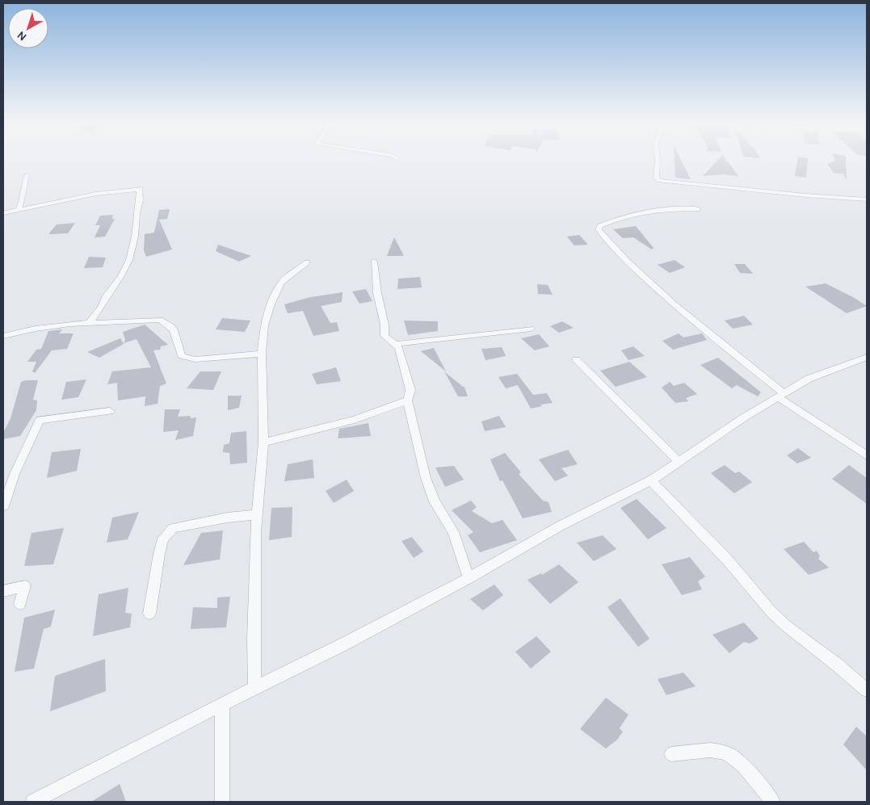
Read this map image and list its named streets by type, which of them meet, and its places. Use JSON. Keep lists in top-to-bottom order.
{
  "north": "bottom left"
}
